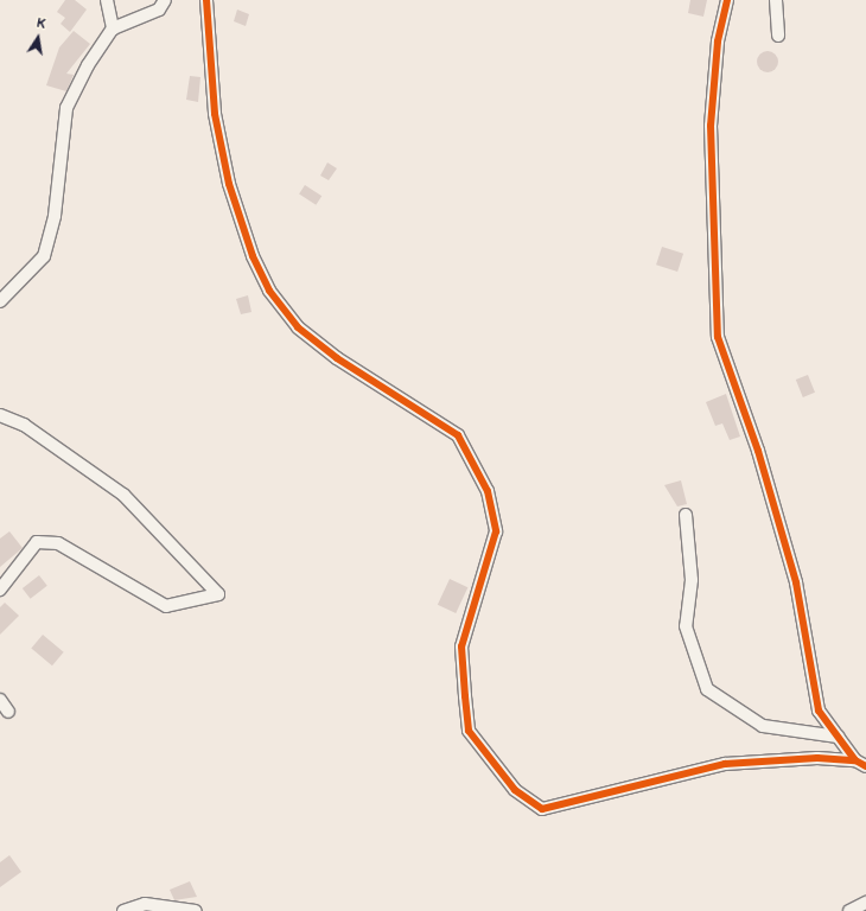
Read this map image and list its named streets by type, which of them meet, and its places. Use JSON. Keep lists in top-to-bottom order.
{
  "north": "top"
}
